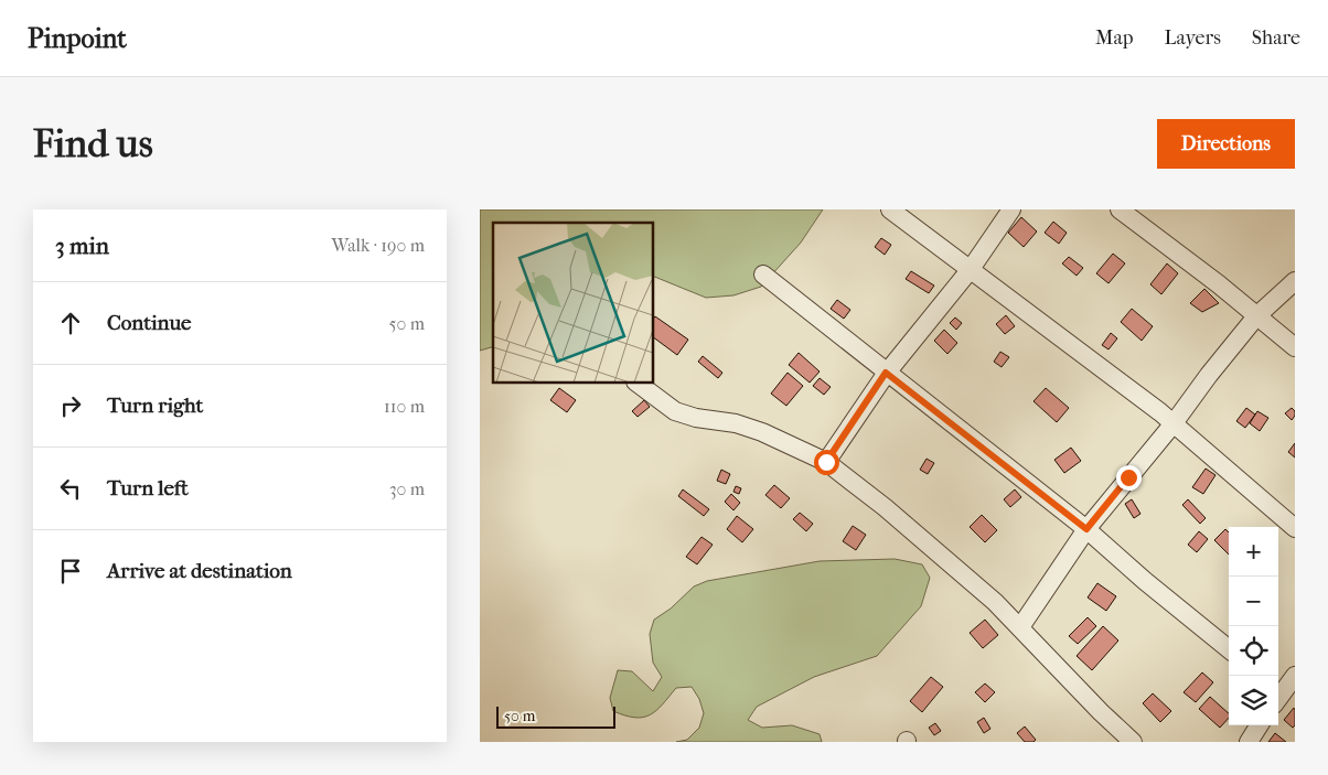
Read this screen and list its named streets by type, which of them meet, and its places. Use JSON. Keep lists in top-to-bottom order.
{
  "scale_bar": "50 m",
  "page": {
    "header": "Pinpoint",
    "nav": ["Map", "Layers", "Share"],
    "buttons": "Directions",
    "title": "Find us",
    "heading": ["3 min", "Walk · 190 m"],
    "list": [
      ["Continue", "50 m"],
      ["Turn right", "110 m"],
      ["Turn left", "30 m"],
      "Arrive at destination"
    ],
    "map_buttons": ["+", "−"],
    "scale": "50 m"
  }
}
